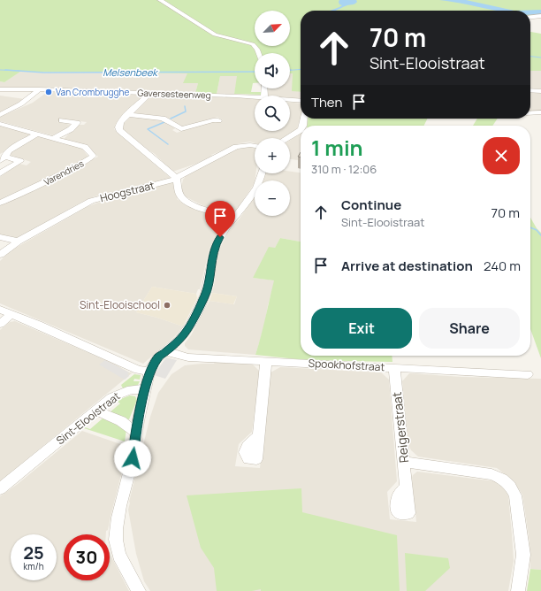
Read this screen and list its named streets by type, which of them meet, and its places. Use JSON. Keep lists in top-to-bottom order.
{
  "streets": {
    "street": [
      "Gaversesteenweg",
      "Varendries",
      "Hoogstraat",
      "Spookhofstraat",
      "Sint-Elooistraat",
      "Reigerstraat"
    ]
  },
  "crossings": [
    ["Spookhofstraat", "Reigerstraat"]
  ],
  "water": ["Melsenbeek"],
  "places": ["Van Crombrugghe", "Sint-Elooischool"],
  "north": "top right",
  "page": {
    "map_buttons": ["+", "−"],
    "turn": ["70 m", "Sint-Elooistraat"],
    "then": "Then",
    "heading": ["1 min", "310 m · 12:06"],
    "list": [
      {
        "name": "Continue",
        "note": "Sint-Elooistraat",
        "value": "70 m"
      },
      {
        "name": "Arrive at destination",
        "value": "240 m"
      }
    ],
    "buttons": ["Exit", "Share"],
    "speed": "25 km/h",
    "limit": "30"
  }
}
